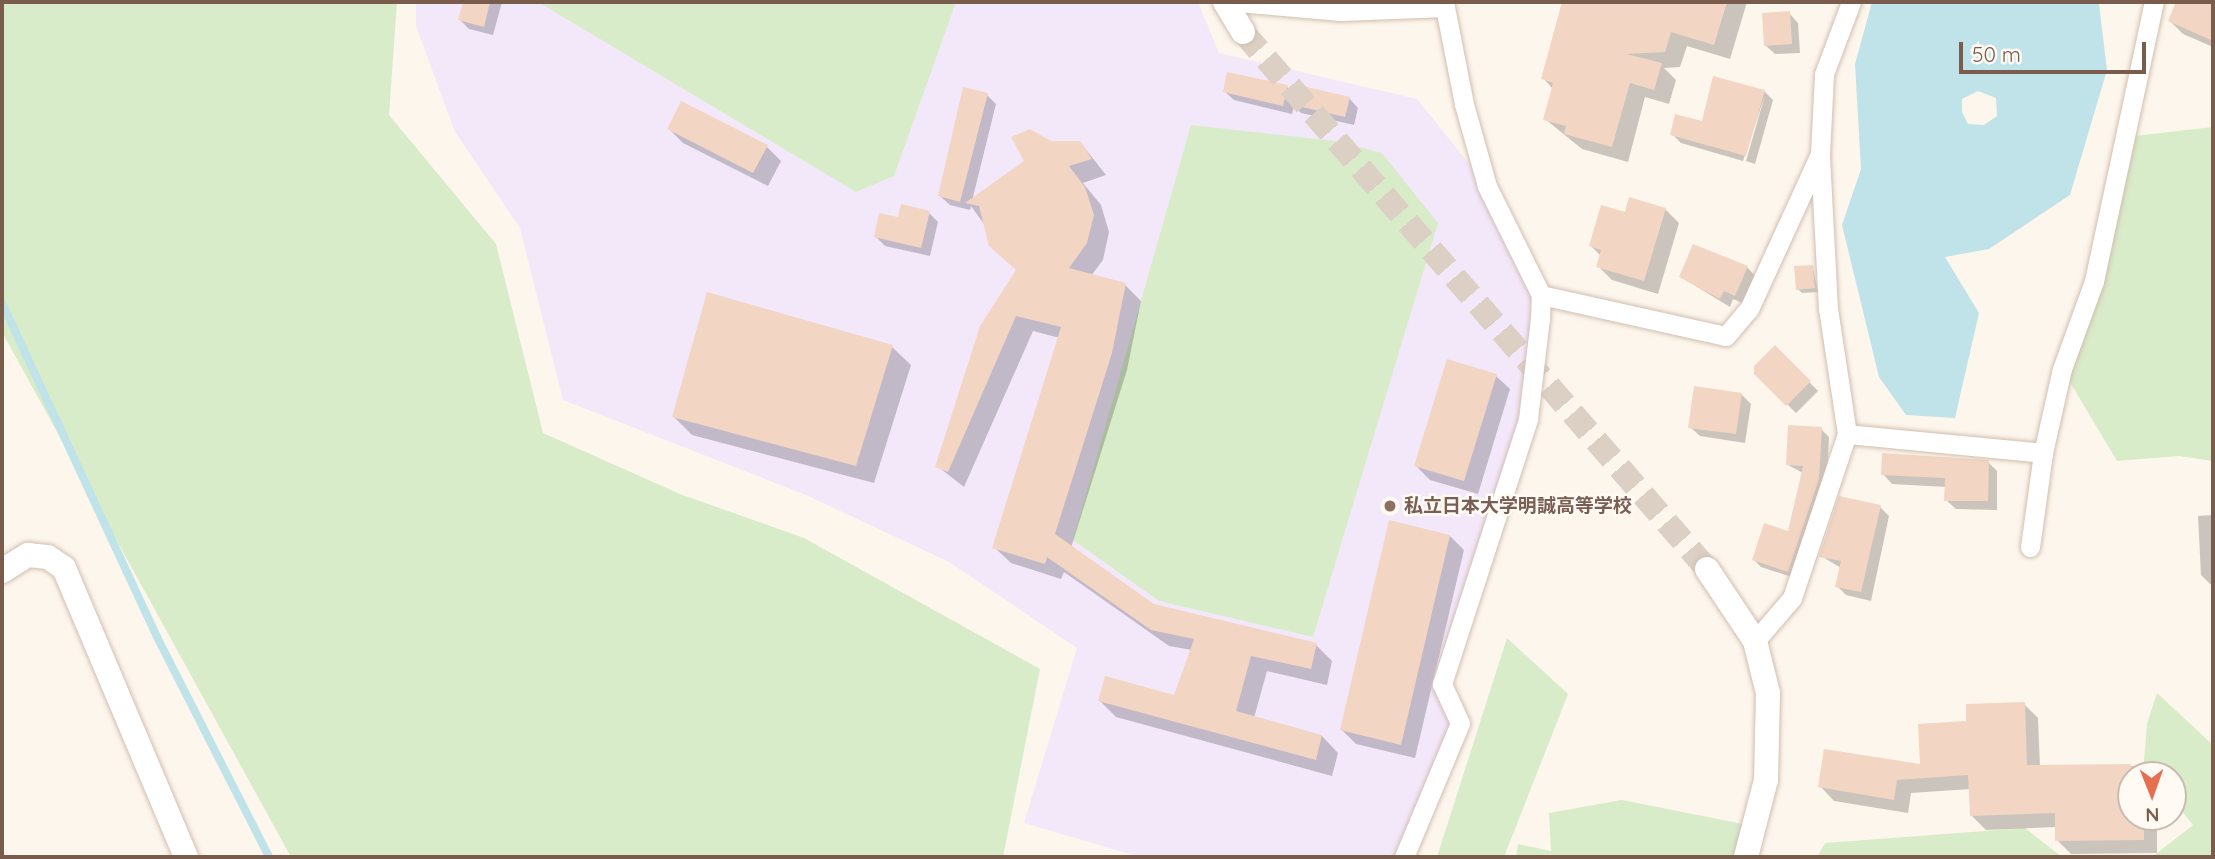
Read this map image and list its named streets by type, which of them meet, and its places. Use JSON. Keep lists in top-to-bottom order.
{
  "places": ["私立日本大学明誠高等学校"],
  "scale_bar": "50 m",
  "north": "bottom"
}
